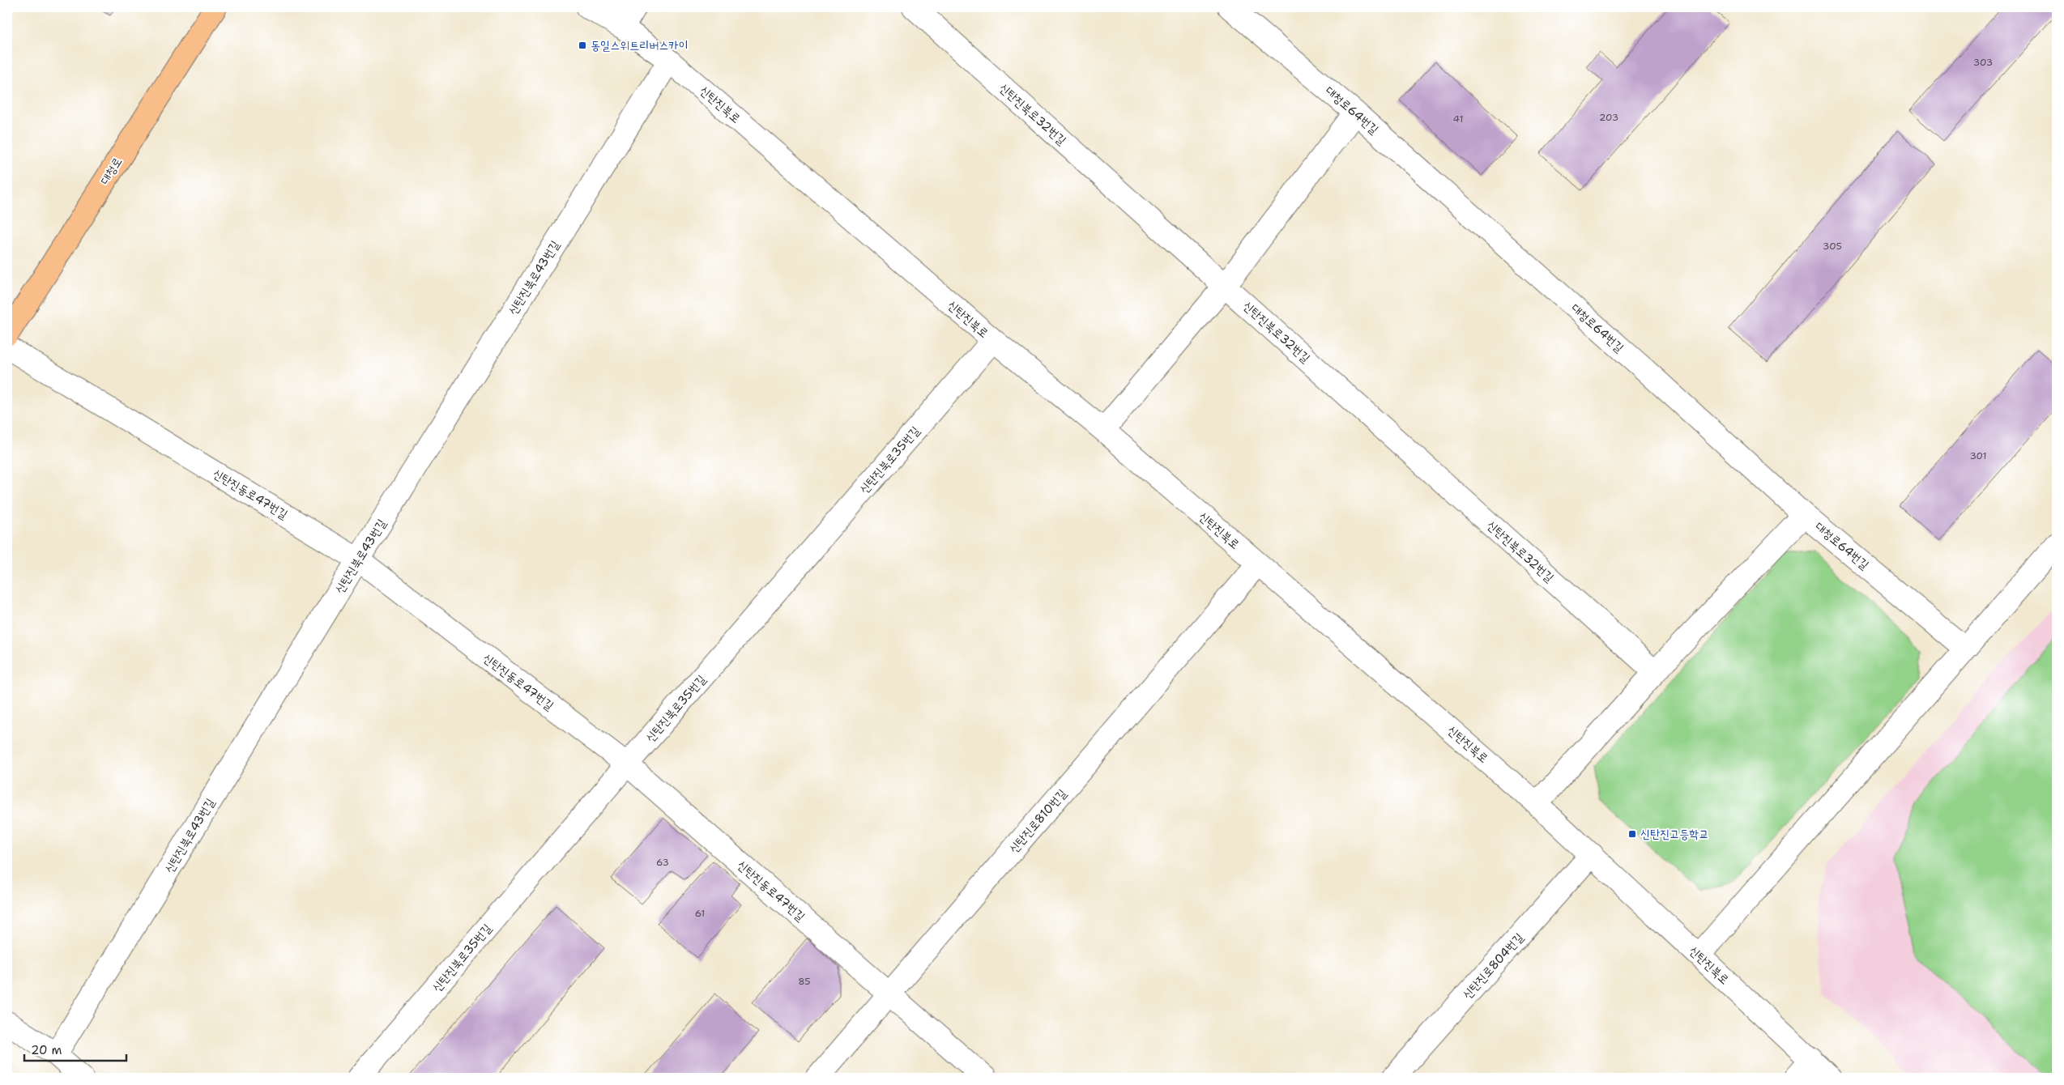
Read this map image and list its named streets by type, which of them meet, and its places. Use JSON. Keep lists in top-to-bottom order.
{
  "streets": {
    "main road": ["대청로"],
    "street": [
      "신탄진북로",
      "대청로64번길",
      "신탄진북로32번길",
      "신탄진북로43번길",
      "신탄진북로35번길",
      "신탄진동로47번길",
      "신탄진로810번길",
      "신탄진로804번길"
    ]
  },
  "crossings": [
    ["신탄진북로", "신탄진북로43번길"],
    ["신탄진북로", "신탄진북로35번길"],
    ["신탄진북로", "신탄진로810번길"],
    ["신탄진북로", "신탄진로804번길"],
    ["신탄진북로43번길", "신탄진동로47번길"],
    ["신탄진북로35번길", "신탄진동로47번길"],
    ["신탄진동로47번길", "신탄진로810번길"]
  ],
  "places": {
    "transit": ["동일스위트리버스카이", "신탄진고등학교"]
  },
  "house_numbers": [
    "303",
    "203",
    "41",
    "305",
    "301",
    "63",
    "61",
    "85"
  ],
  "scale_bar": "20 m"
}
